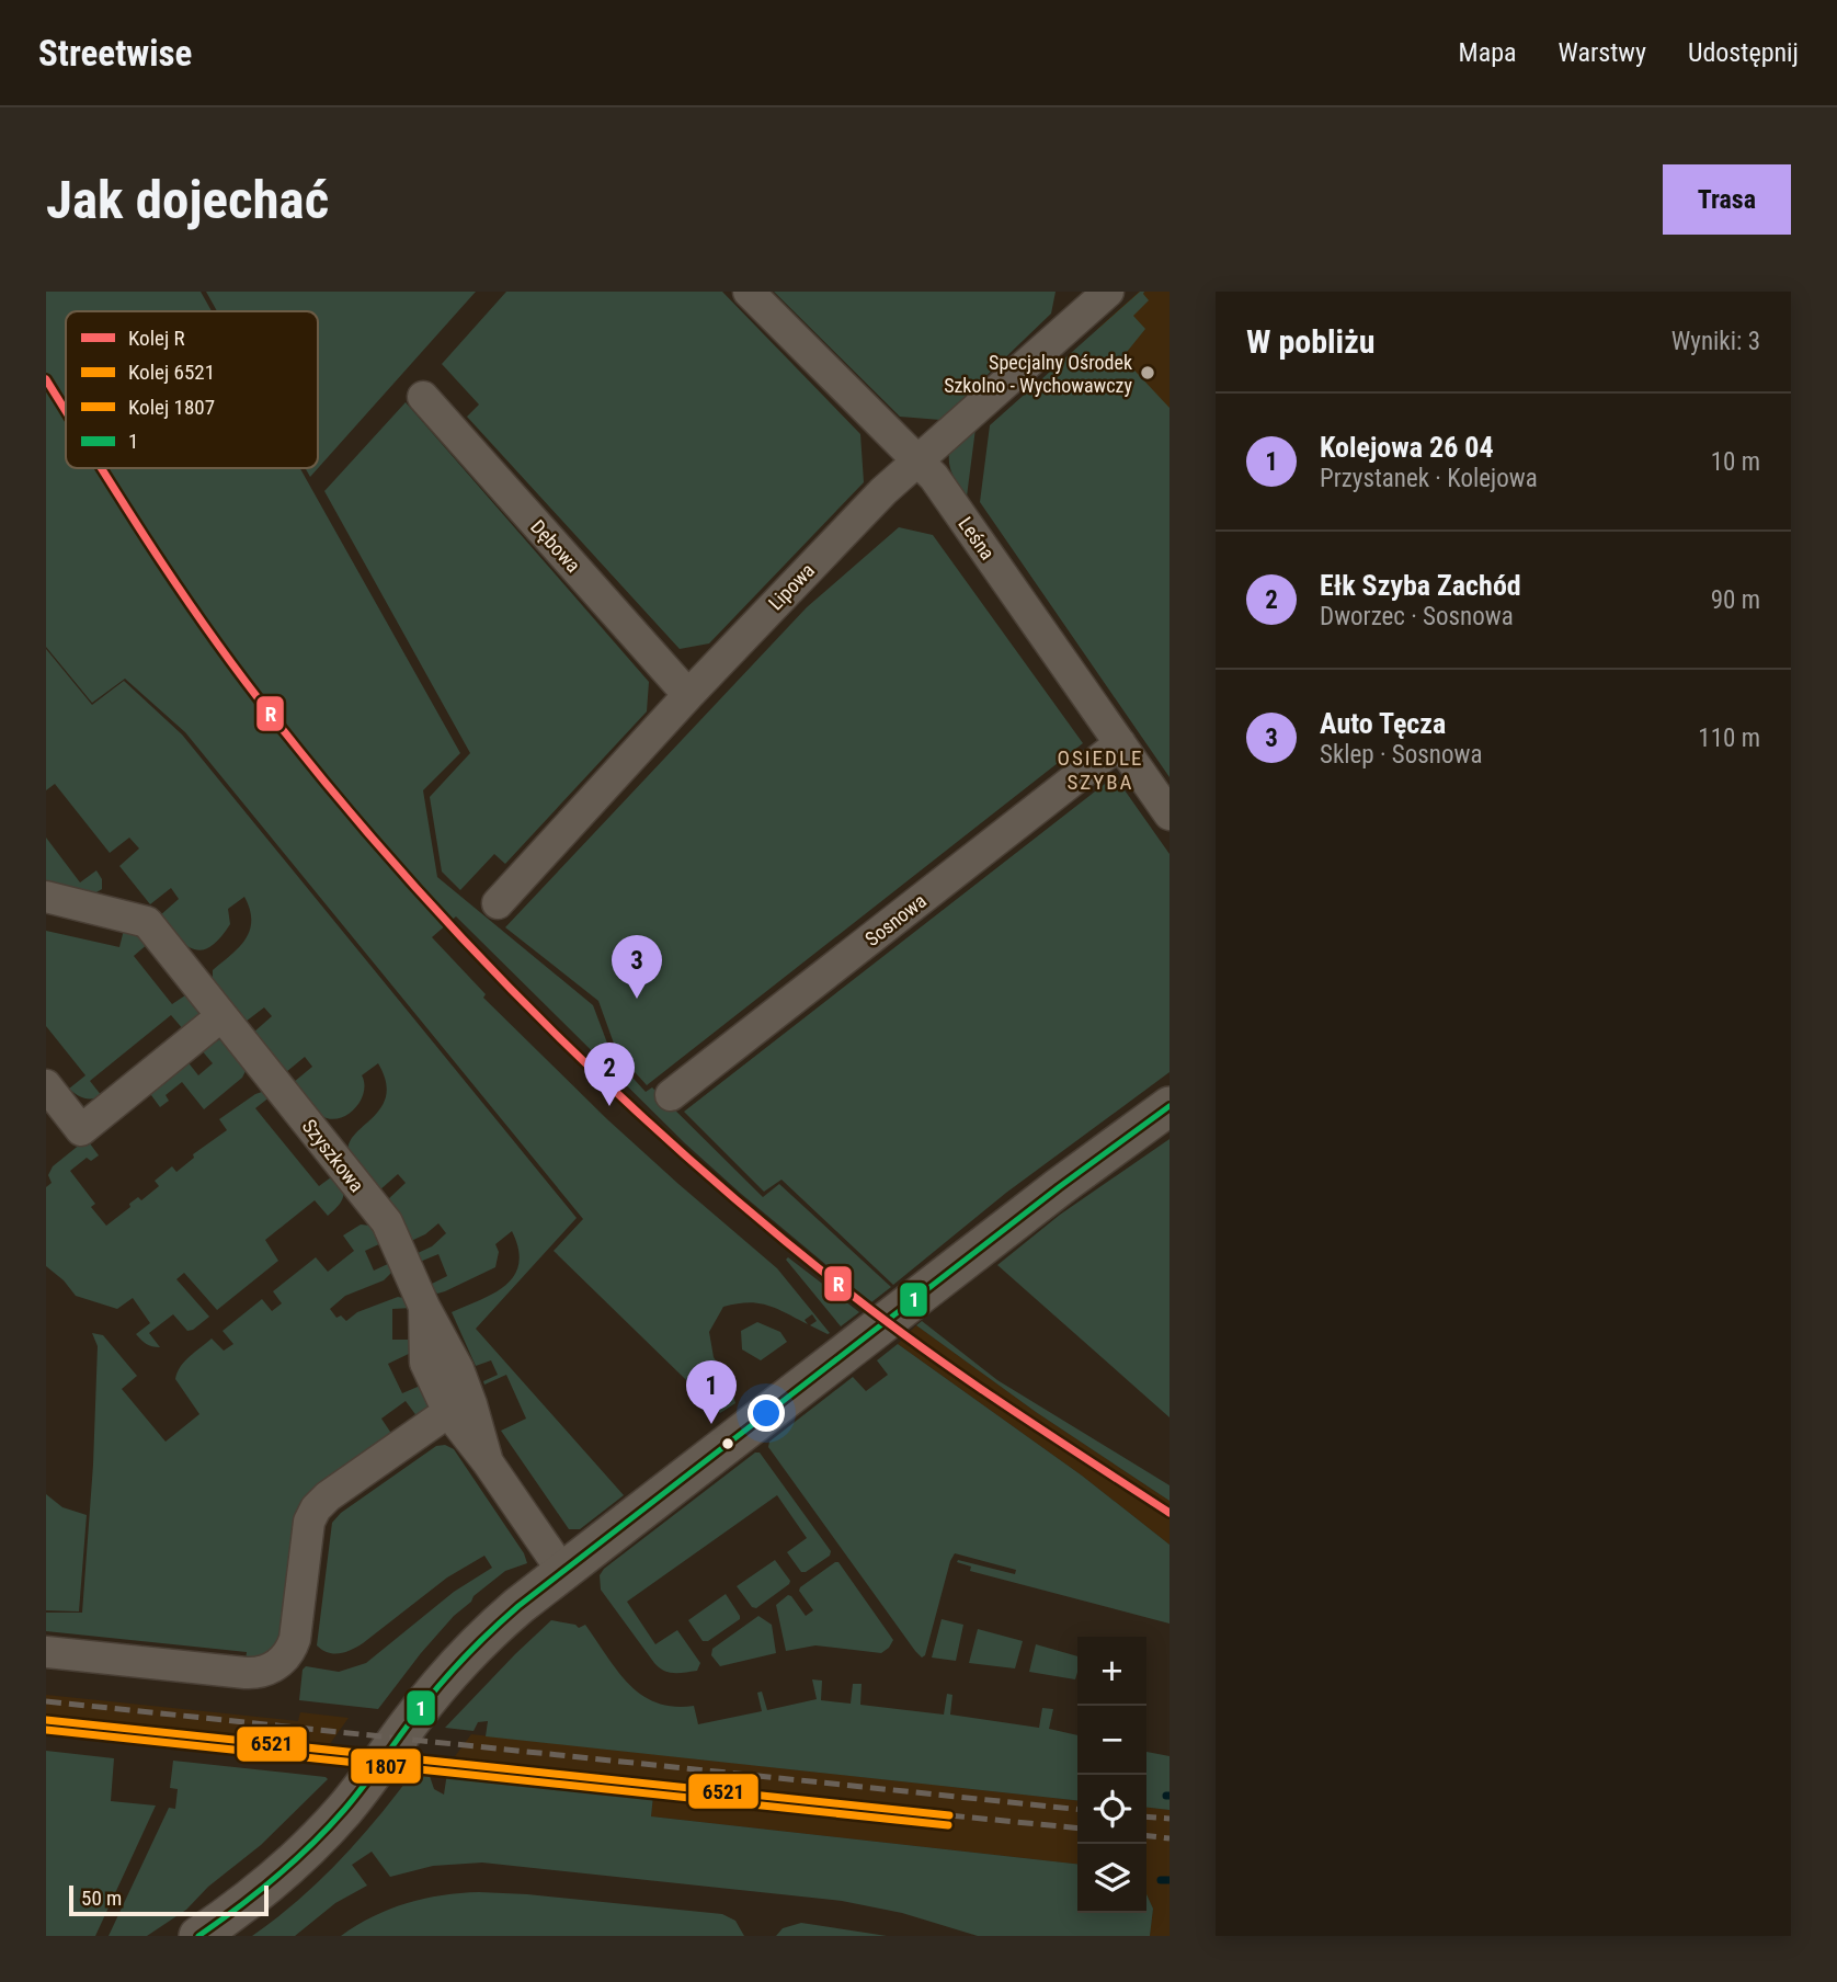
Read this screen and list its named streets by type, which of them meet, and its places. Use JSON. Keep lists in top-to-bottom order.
{
  "streets": {
    "street": [
      "Leśna",
      "Dębowa",
      "Lipowa",
      "Sosnowa",
      "Szyszkowa"
    ]
  },
  "crossings": [
    ["Leśna", "Lipowa"],
    ["Leśna", "Sosnowa"],
    ["Dębowa", "Lipowa"]
  ],
  "districts": ["OSIEDLE SZYBA"],
  "places": ["Specjalny Ośrodek Szkolno - Wychowawczy"],
  "lines": [
    "rail line R",
    "transit line 1",
    "rail line 6521",
    "rail line 1807"
  ],
  "legend": [
    "Kolej R",
    "Kolej 6521",
    "Kolej 1807",
    "1"
  ],
  "scale_bar": "50 m",
  "page": {
    "header": "Streetwise",
    "nav": ["Mapa", "Warstwy", "Udostępnij"],
    "buttons": "Trasa",
    "title": "Jak dojechać",
    "heading": ["W pobliżu", "Wyniki: 3"],
    "list": [
      {
        "mark": "1",
        "name": "Kolejowa 26 04",
        "note": "Przystanek · Kolejowa",
        "value": "10 m"
      },
      {
        "mark": "2",
        "name": "Ełk Szyba Zachód",
        "note": "Dworzec · Sosnowa",
        "value": "90 m"
      },
      {
        "mark": "3",
        "name": "Auto Tęcza",
        "note": "Sklep · Sosnowa",
        "value": "110 m"
      }
    ],
    "pins": ["3", "2", "1"],
    "map_buttons": ["+", "−"],
    "scale": "50 m"
  }
}
